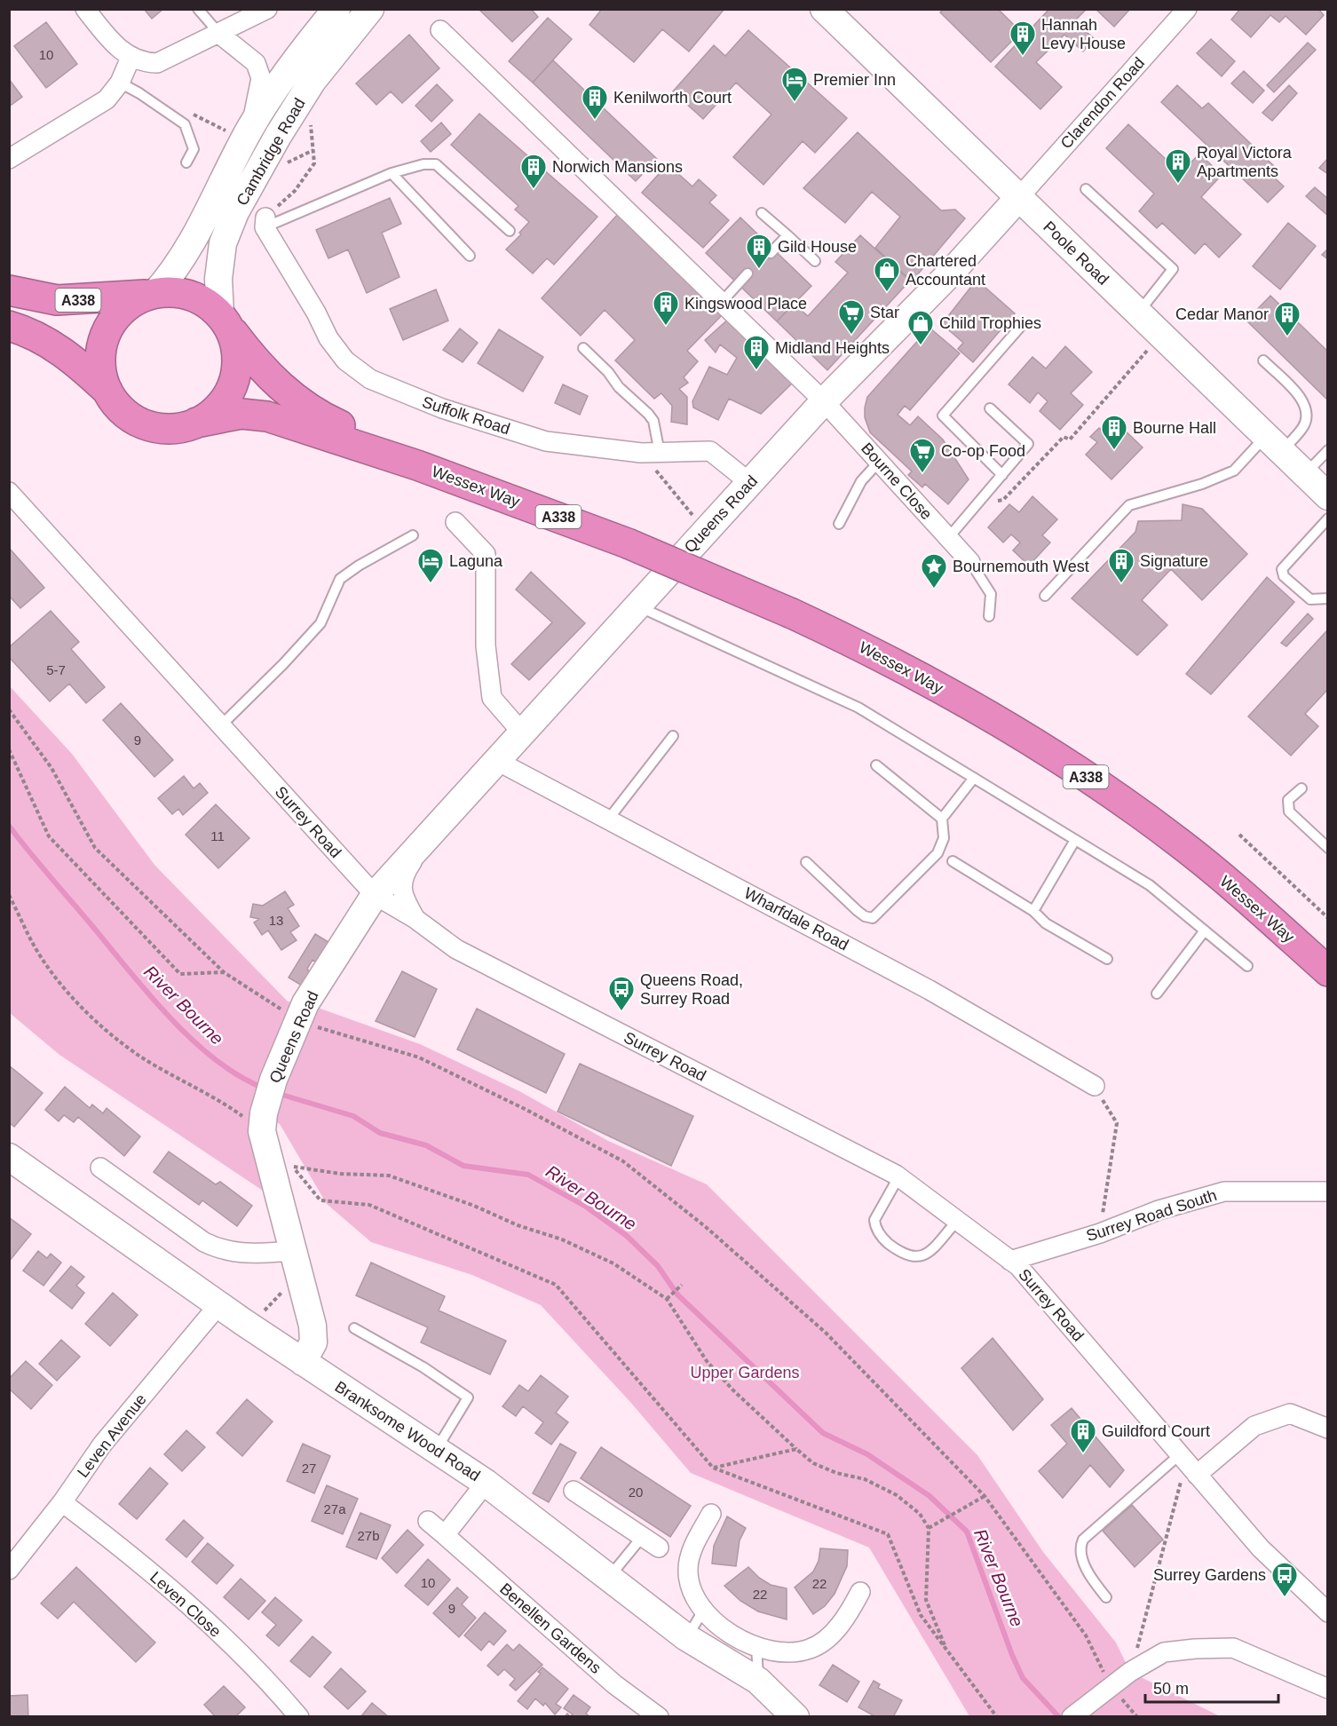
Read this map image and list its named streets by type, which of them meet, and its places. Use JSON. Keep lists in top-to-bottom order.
{
  "streets": {
    "highway": ["A338", "Wessex Way"],
    "street": [
      "Clarendon Road",
      "Cambridge Road",
      "Poole Road",
      "Suffolk Road",
      "Bourne Close",
      "Queens Road",
      "Surrey Road",
      "Wharfdale Road",
      "Surrey Road South",
      "Branksome Wood Road",
      "Leven Avenue",
      "Leven Close",
      "Benellen Gardens"
    ]
  },
  "crossings": [
    ["Clarendon Road", "Poole Road"],
    ["Clarendon Road", "Queens Road"],
    ["Cambridge Road", "A338"],
    ["Cambridge Road", "Wessex Way"],
    ["Poole Road", "Queens Road"],
    ["A338", "Wessex Way"],
    ["Suffolk Road", "Queens Road"],
    ["Bourne Close", "Queens Road"],
    ["Queens Road", "Surrey Road"],
    ["Queens Road", "Wharfdale Road"],
    ["Queens Road", "Branksome Wood Road"],
    ["Surrey Road", "Surrey Road South"],
    ["Branksome Wood Road", "Leven Avenue"],
    ["Leven Avenue", "Leven Close"]
  ],
  "water": ["River Bourne"],
  "parks": ["Upper Gardens"],
  "places": {
    "building": [
      "Hannah Levy House",
      "Kenilworth Court",
      "Royal Victora Apartments",
      "Norwich Mansions",
      "Gild House",
      "Kingswood Place",
      "Cedar Manor",
      "Midland Heights",
      "Bourne Hall",
      "Signature",
      "Guildford Court"
    ],
    "hotel": ["Premier Inn", "Laguna"],
    "shop": ["Chartered Accountant", "Child Trophies"],
    "supermarket": ["Star", "Co-op Food"],
    "place": ["Bournemouth West"],
    "bus stop": ["Queens Road, Surrey Road", "Surrey Gardens"]
  },
  "house_numbers": [
    "10",
    "5-7",
    "9",
    "11",
    "13",
    "27",
    "20",
    "27a",
    "27b",
    "10",
    "22",
    "22",
    "9"
  ],
  "scale_bar": "50 m"
}
